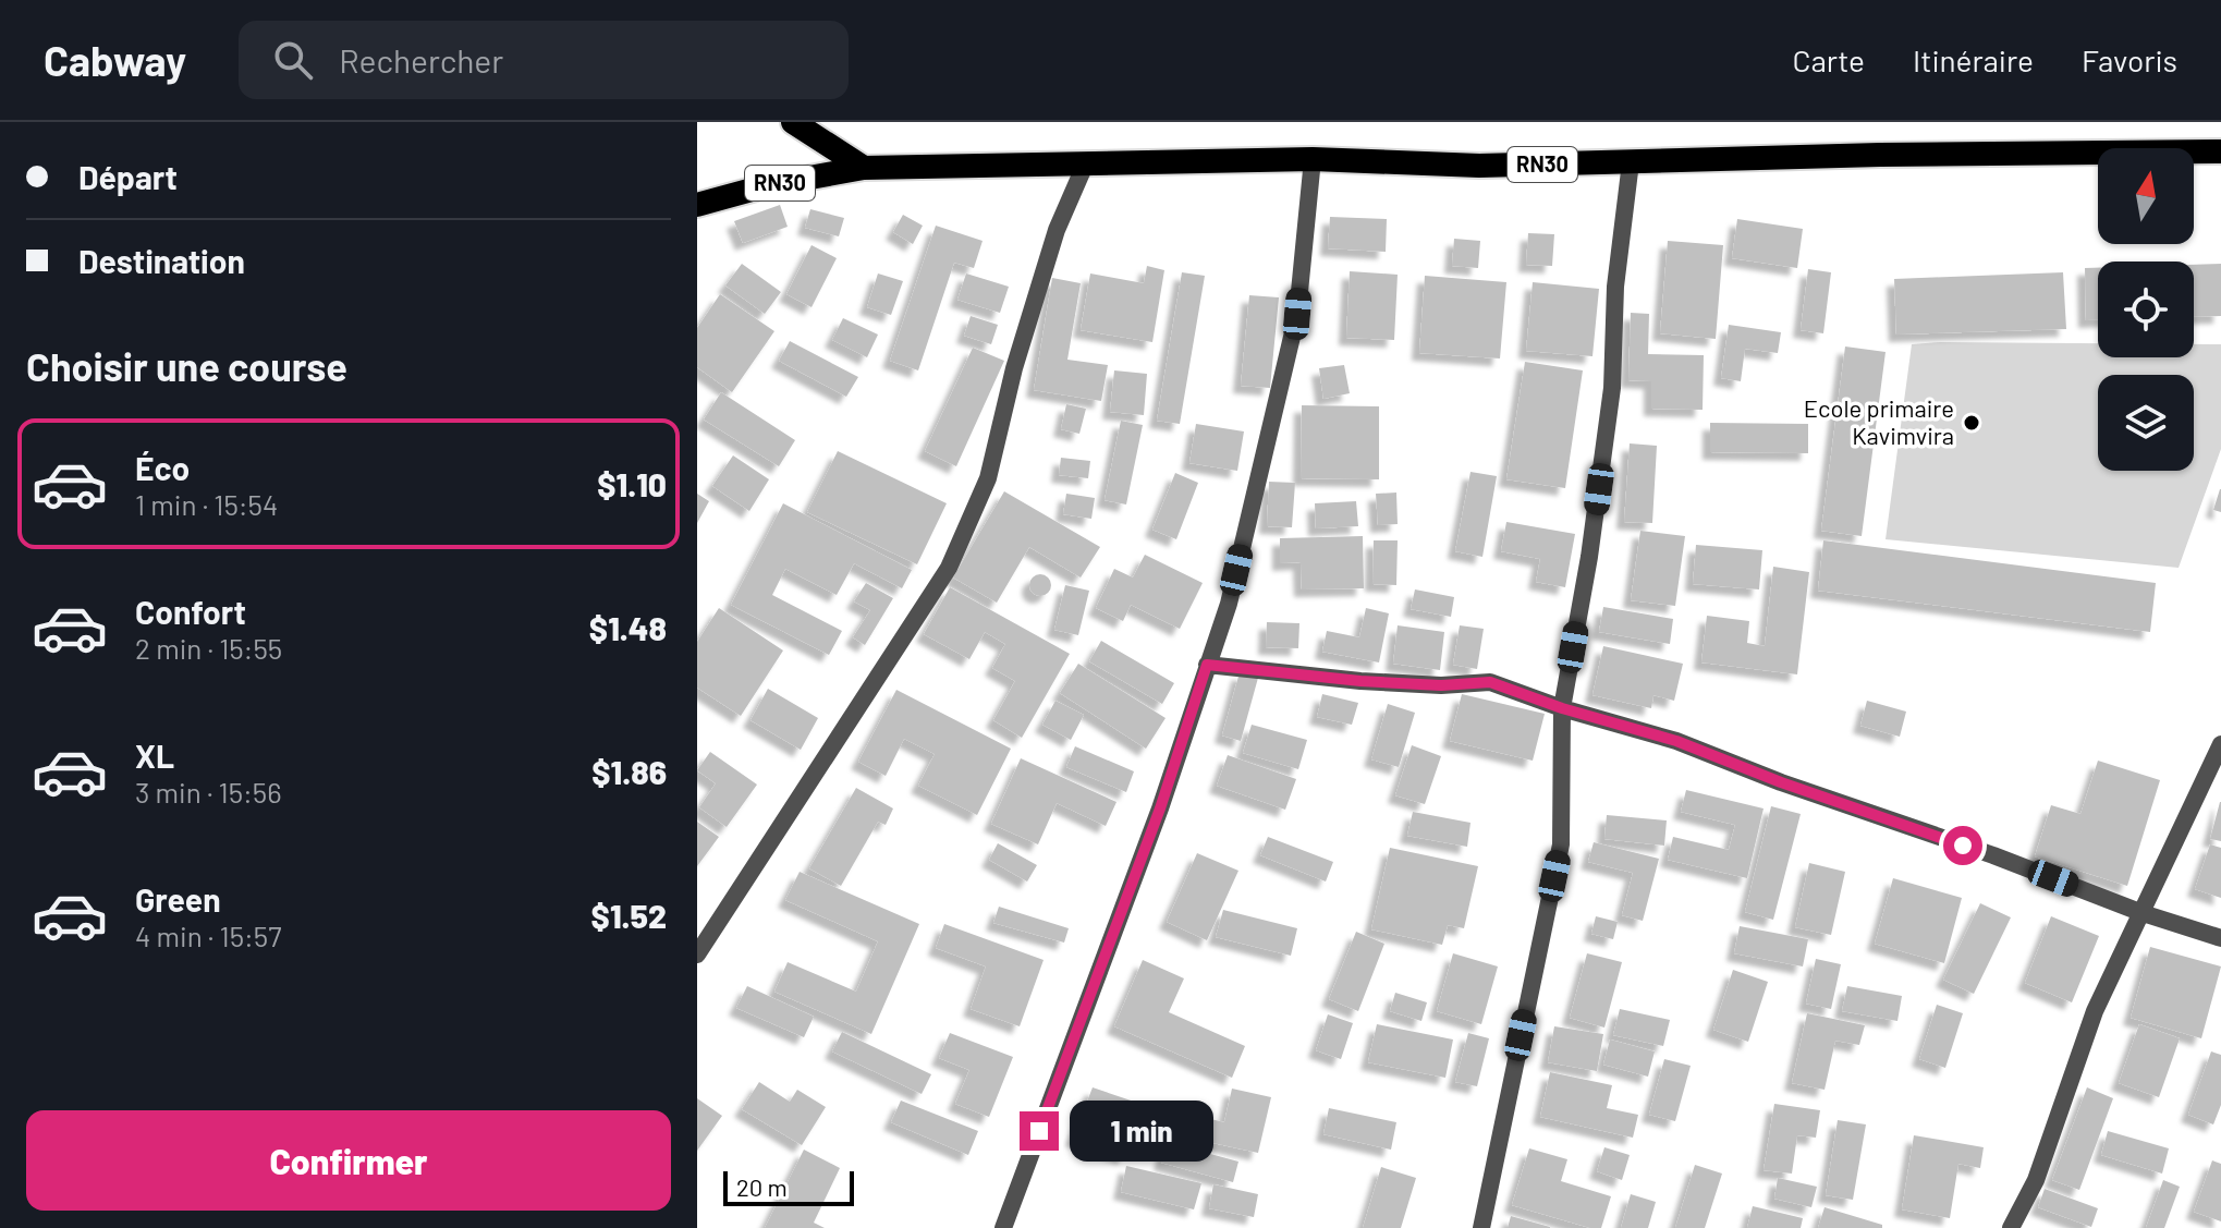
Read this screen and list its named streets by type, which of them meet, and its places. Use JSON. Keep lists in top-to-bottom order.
{
  "streets": {
    "highway": ["RN30"]
  },
  "places": ["Ecole primaire Kavimvira"],
  "scale_bar": "20 m",
  "north": "top",
  "page": {
    "header": "Cabway",
    "search": "Rechercher",
    "nav": ["Carte", "Itinéraire", "Favoris"],
    "banner": ["Départ", "Destination"],
    "heading": "Choisir une course",
    "list": [
      {
        "name": "Éco",
        "note": "1 min · 15:54",
        "value": "$1.10"
      },
      {
        "name": "Confort",
        "note": "2 min · 15:55",
        "value": "$1.48"
      },
      {
        "name": "XL",
        "note": "3 min · 15:56",
        "value": "$1.86"
      },
      {
        "name": "Green",
        "note": "4 min · 15:57",
        "value": "$1.52"
      }
    ],
    "buttons": "Confirmer",
    "bubble": "1 min",
    "scale": "20 m"
  }
}
